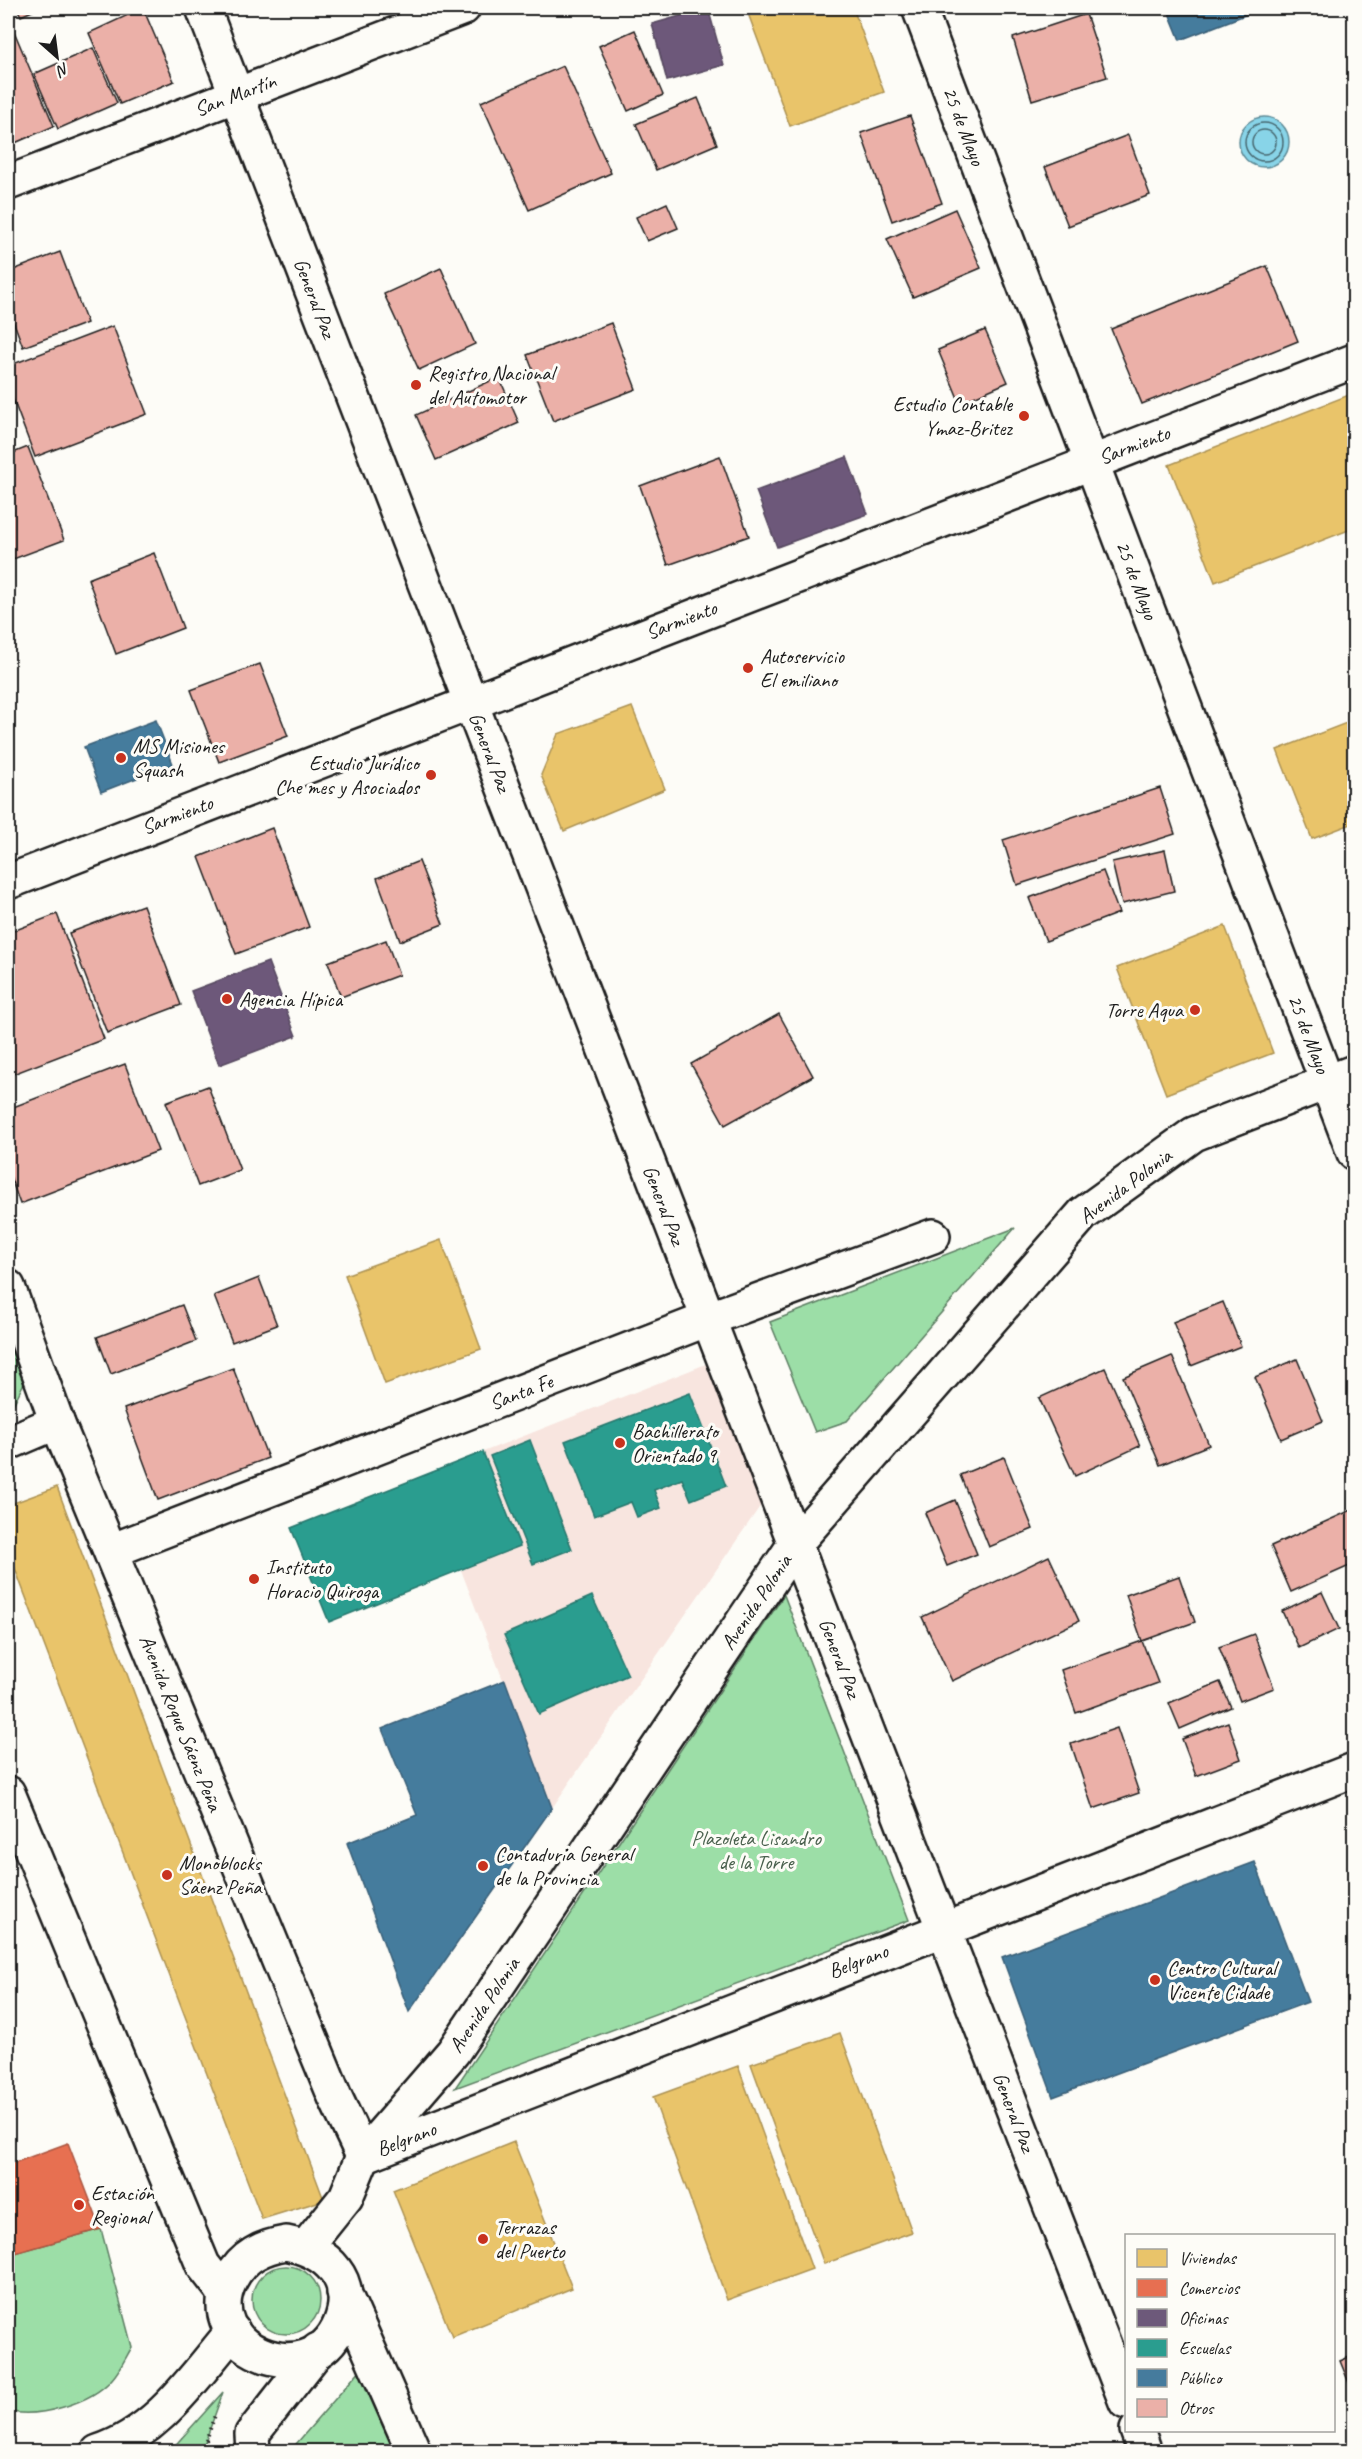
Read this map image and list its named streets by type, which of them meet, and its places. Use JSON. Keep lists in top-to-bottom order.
{
  "streets": {
    "street": [
      "San Martín",
      "25 de Mayo",
      "General Paz",
      "Sarmiento",
      "Avenida Polonia",
      "Santa Fe",
      "Avenida Roque Sáenz Peña",
      "Belgrano"
    ]
  },
  "crossings": [
    ["San Martín", "General Paz"],
    ["25 de Mayo", "Sarmiento"],
    ["25 de Mayo", "Avenida Polonia"],
    ["General Paz", "Sarmiento"],
    ["General Paz", "Avenida Polonia"],
    ["General Paz", "Santa Fe"],
    ["General Paz", "Belgrano"],
    ["Avenida Polonia", "Avenida Roque Sáenz Peña"],
    ["Avenida Polonia", "Belgrano"],
    ["Santa Fe", "Avenida Roque Sáenz Peña"],
    ["Avenida Roque Sáenz Peña", "Belgrano"]
  ],
  "parks": ["Plazoleta Lisandro de la Torre"],
  "places": [
    "Registro Nacional del Automotor",
    "Estudio Contable Ymaz-Britez",
    "Autoservicio El emiliano",
    "MS Misiones Squash",
    "Estudio Jurídico Che mes y Asociados",
    "Agencia Hípica",
    "Torre Aqua",
    "Bachillerato Orientado 9",
    "Instituto Horacio Quiroga",
    "Contaduría General de la Provincia",
    "Monoblocks Sáenz Peña",
    "Centro Cultural Vicente Cidade",
    "Estación Regional",
    "Terrazas del Puerto"
  ],
  "legend": [
    "Viviendas",
    "Comercios",
    "Oficinas",
    "Escuelas",
    "Público",
    "Otros"
  ],
  "north": "bottom right"
}
